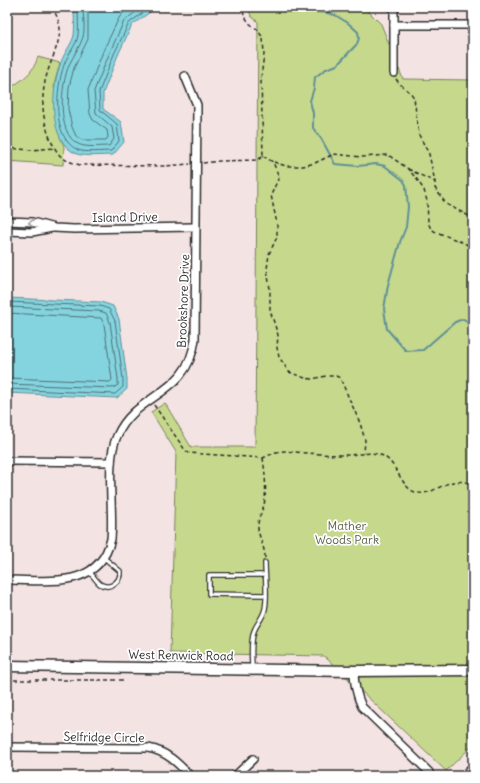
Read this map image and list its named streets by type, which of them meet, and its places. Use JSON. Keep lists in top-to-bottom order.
{
  "streets": {
    "street": [
      "Island Drive",
      "Brookshore Drive",
      "West Renwick Road",
      "Selfridge Circle"
    ]
  },
  "crossings": [
    ["Island Drive", "Brookshore Drive"]
  ],
  "parks": ["Mather Woods Park"]
}
